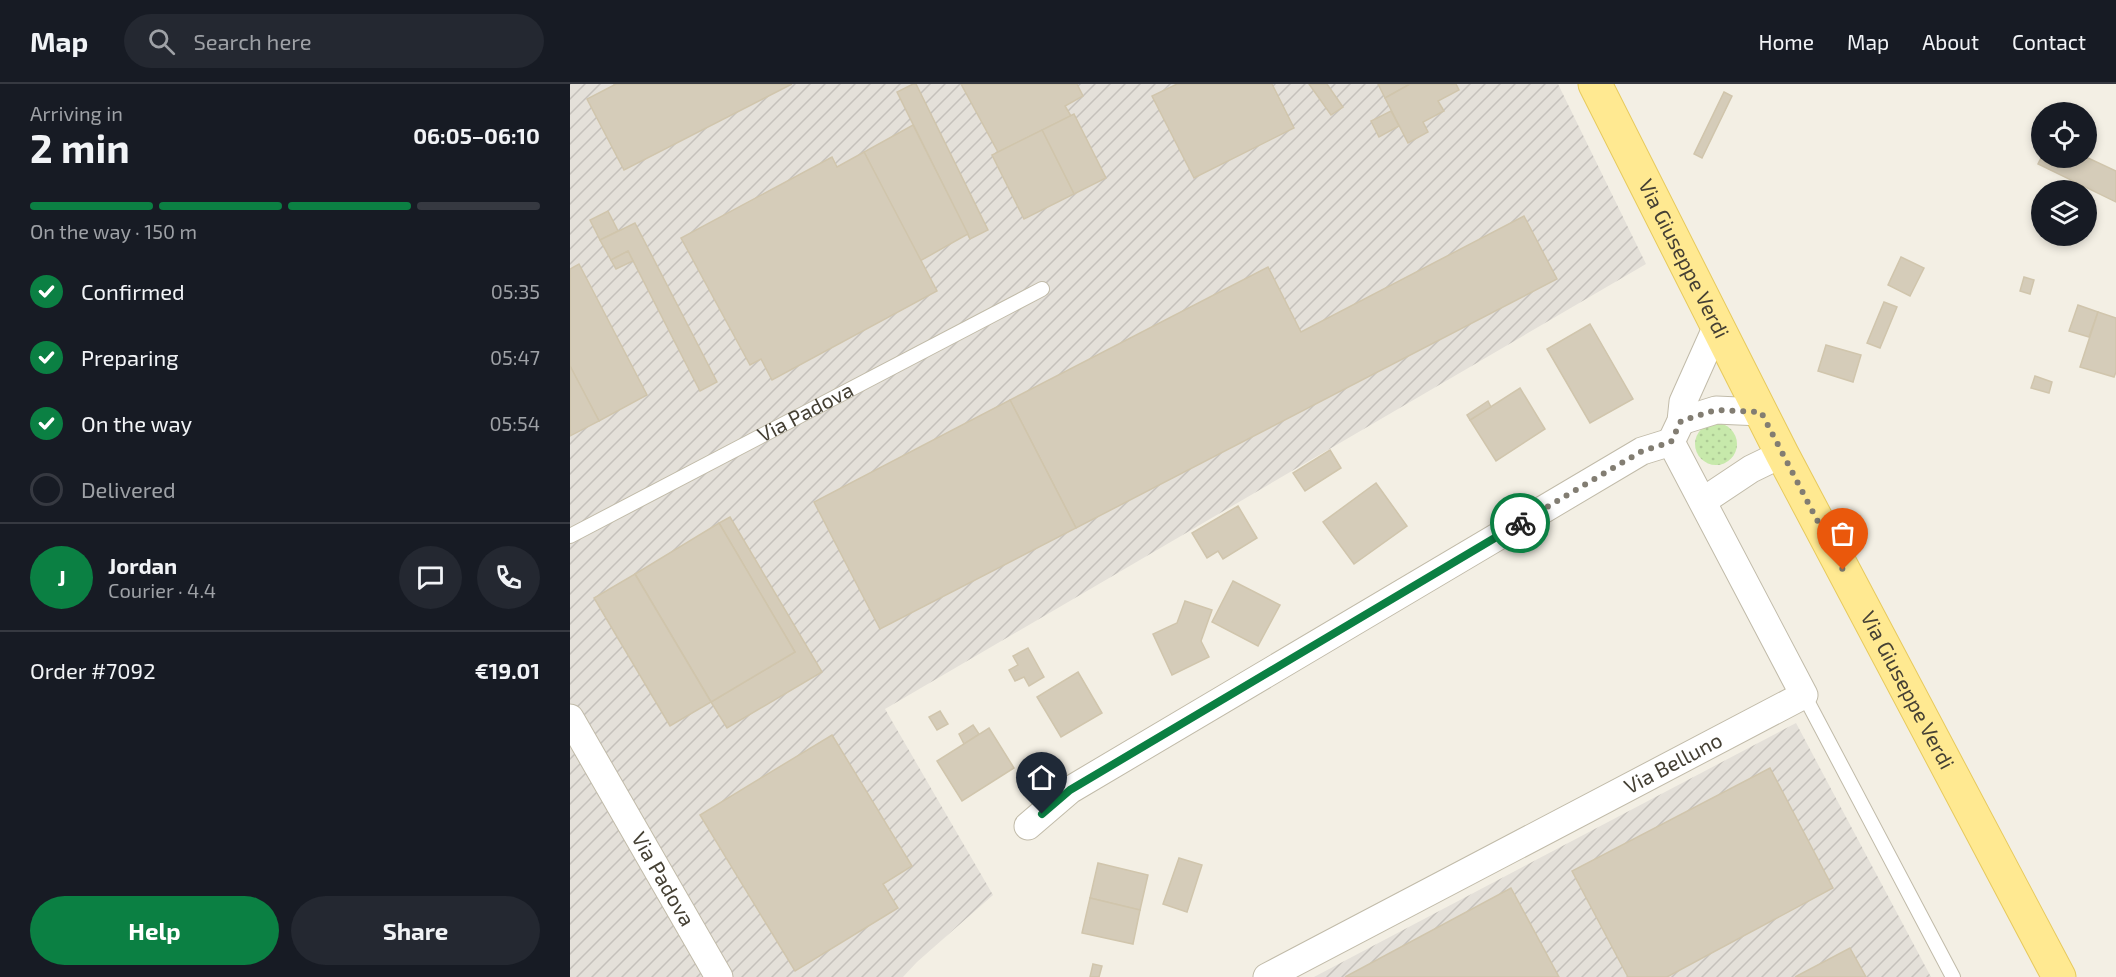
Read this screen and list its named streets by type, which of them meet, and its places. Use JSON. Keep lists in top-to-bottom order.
{
  "streets": {
    "main road": ["Via Giuseppe Verdi"],
    "street": ["Via Padova", "Via Belluno"]
  },
  "page": {
    "header": "Map",
    "search": "Search here",
    "nav": [
      "Home",
      "Map",
      "About",
      "Contact"
    ],
    "heading": ["2 min", "Arriving in", "06:05–06:10"],
    "panel": [
      "Jordan",
      "Courier · 4.4",
      "Order #7092",
      "€19.01"
    ],
    "bar": "On the way · 150 m",
    "list": [
      ["Confirmed", "05:35"],
      ["Preparing", "05:47"],
      ["On the way", "05:54"],
      "Delivered"
    ],
    "round": "J",
    "buttons": ["Help", "Share"]
  }
}
